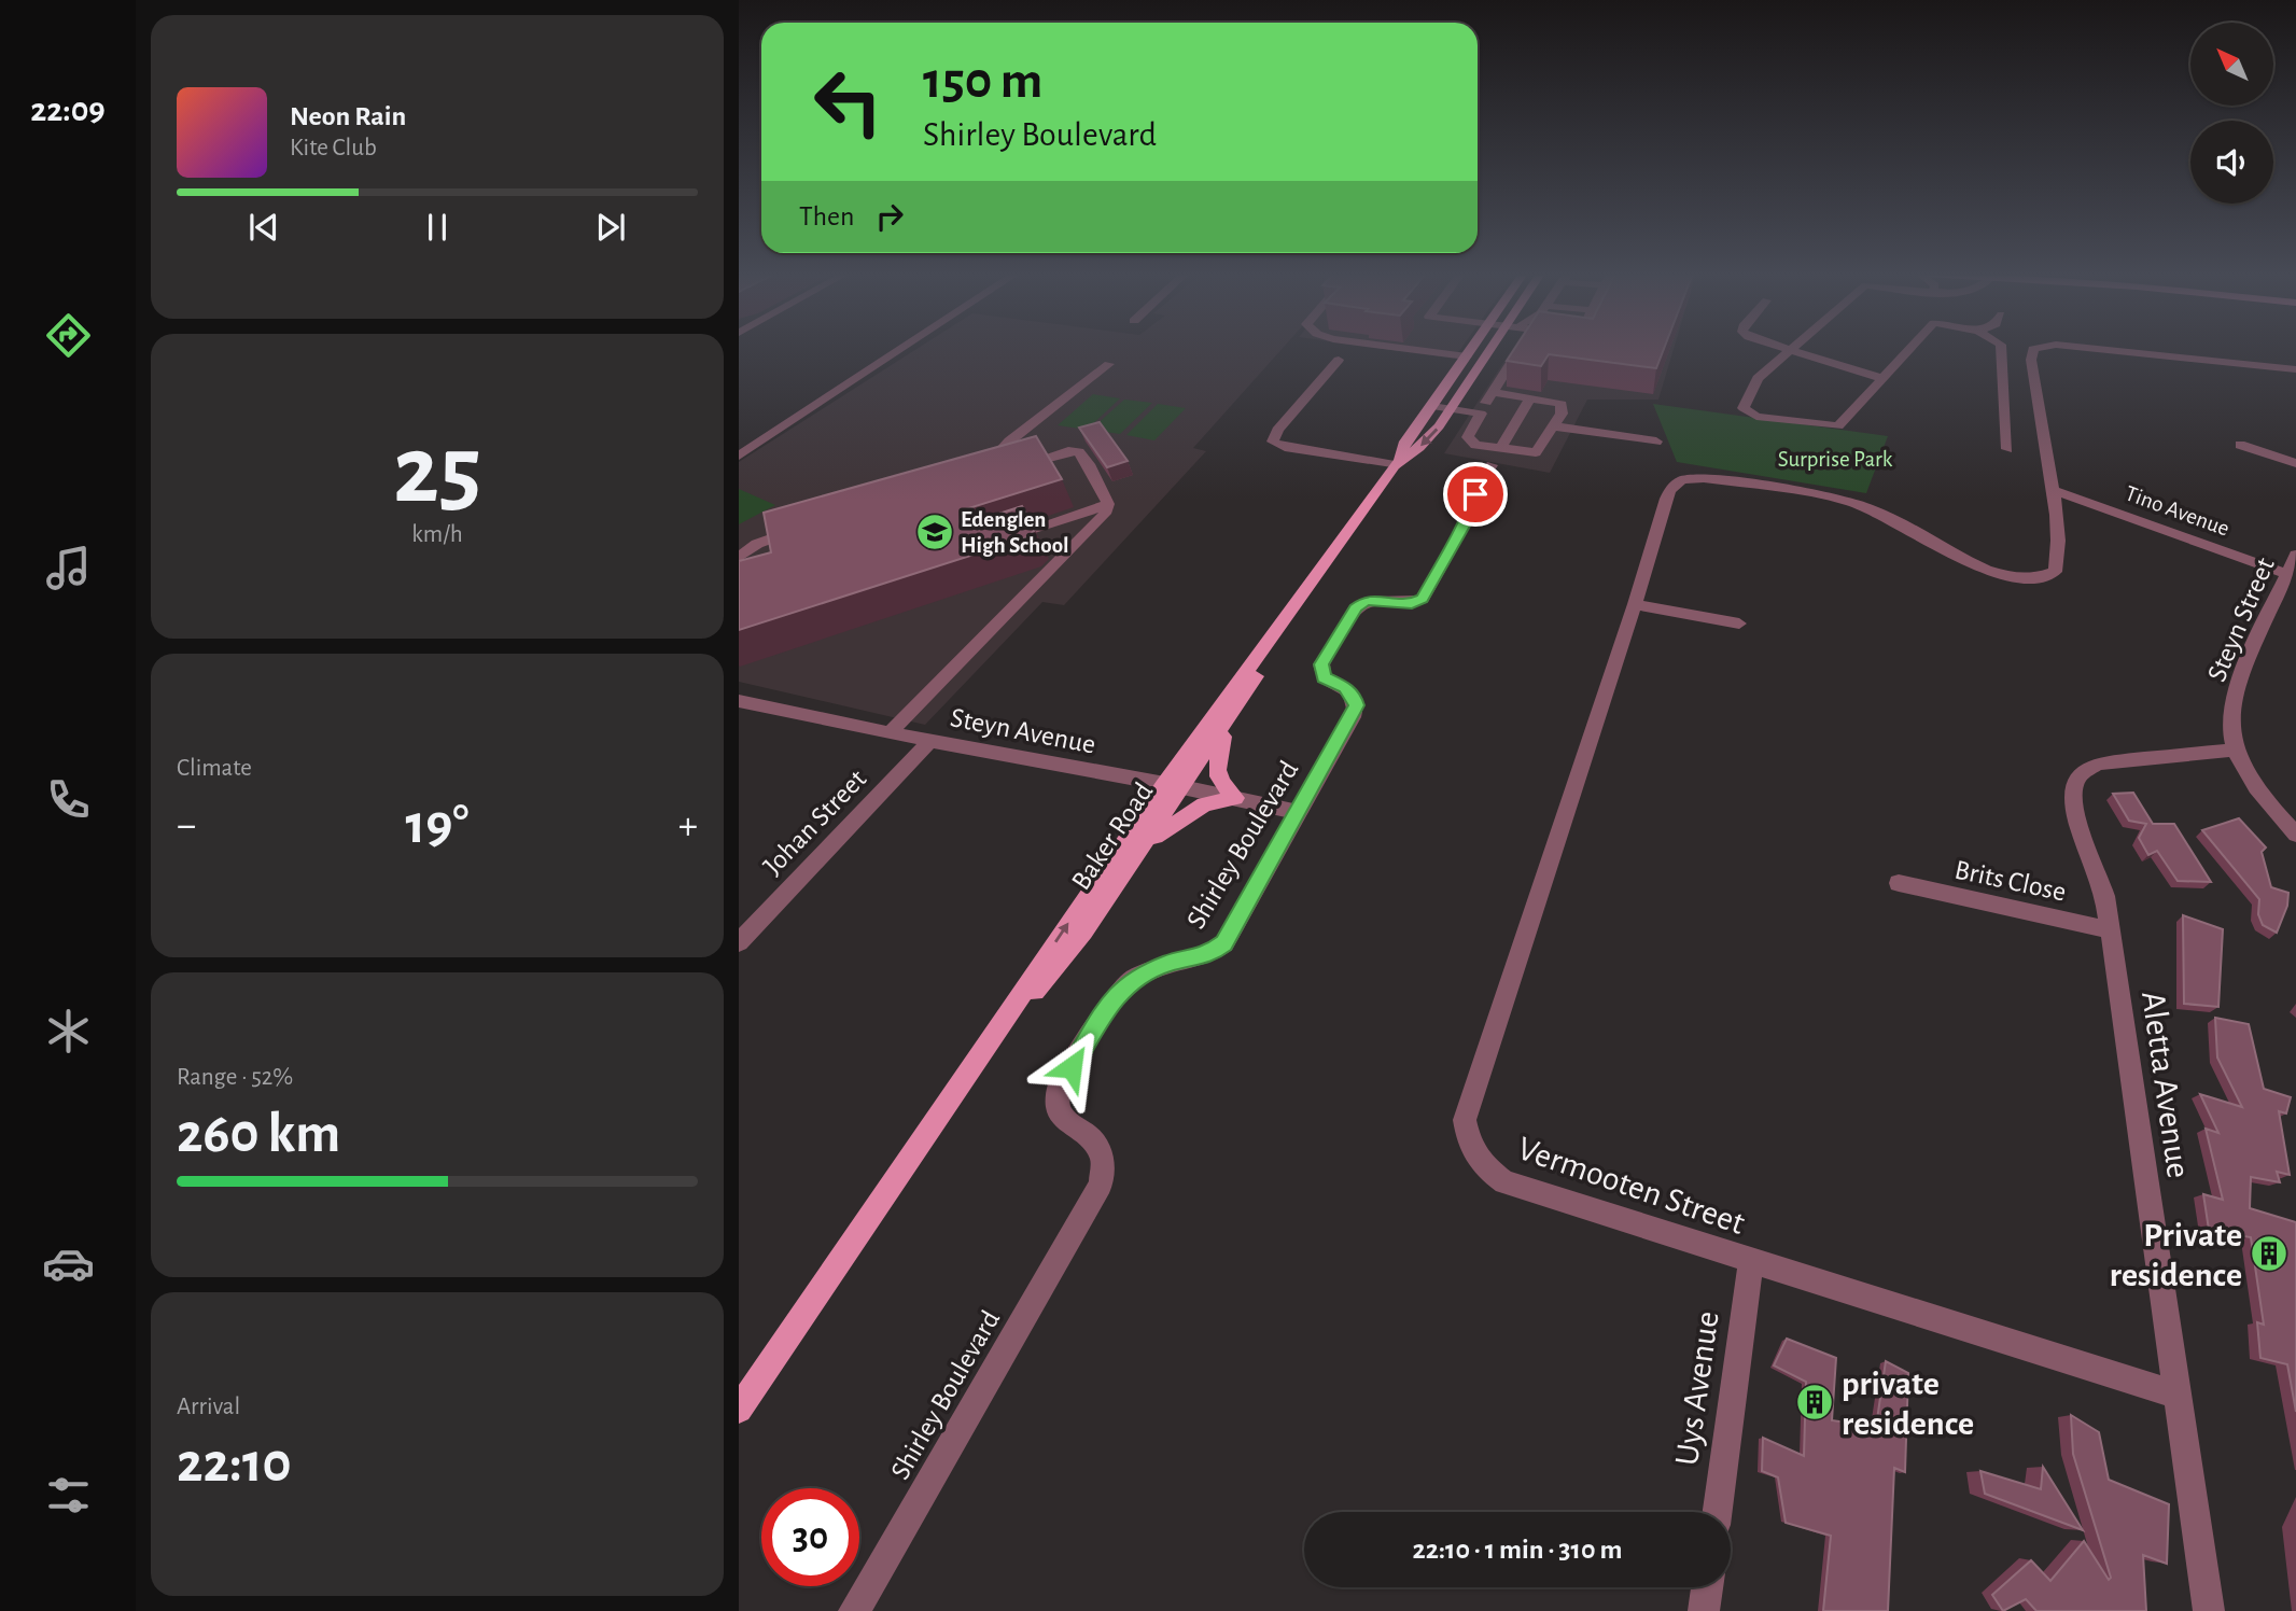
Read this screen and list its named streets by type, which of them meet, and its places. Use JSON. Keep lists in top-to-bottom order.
{
  "streets": {
    "main road": ["Baker Road"],
    "street": [
      "Tino Avenue",
      "Steyn Street",
      "Steyn Avenue",
      "Johan Street",
      "Shirley Boulevard",
      "Brits Close",
      "Aletta Avenue",
      "Vermooten Street",
      "Uys Avenue"
    ]
  },
  "crossings": [
    ["Tino Avenue", "Steyn Street"],
    ["Tino Avenue", "Vermooten Street"],
    ["Steyn Street", "Aletta Avenue"],
    ["Steyn Avenue", "Johan Street"],
    ["Steyn Avenue", "Baker Road"],
    ["Steyn Avenue", "Shirley Boulevard"],
    ["Brits Close", "Aletta Avenue"],
    ["Aletta Avenue", "Vermooten Street"],
    ["Vermooten Street", "Uys Avenue"]
  ],
  "parks": ["Surprise Park"],
  "places": {
    "school or university": ["Edenglen High School"],
    "building": ["Private residence", "private residence"]
  },
  "north": "top left",
  "page": {
    "tabs": "22:09",
    "turn": ["150 m", "Shirley Boulevard"],
    "song": ["Neon Rain", "Kite Club"],
    "then": "Then",
    "tile": [
      ["25", "km/h"],
      "Climate",
      ["Range · 52%", "260 km"],
      ["Arrival", "22:10"]
    ],
    "heat": ["−", "19°", "+"],
    "limit": "30",
    "trip": "22:10 · 1 min · 310 m"
  }
}
